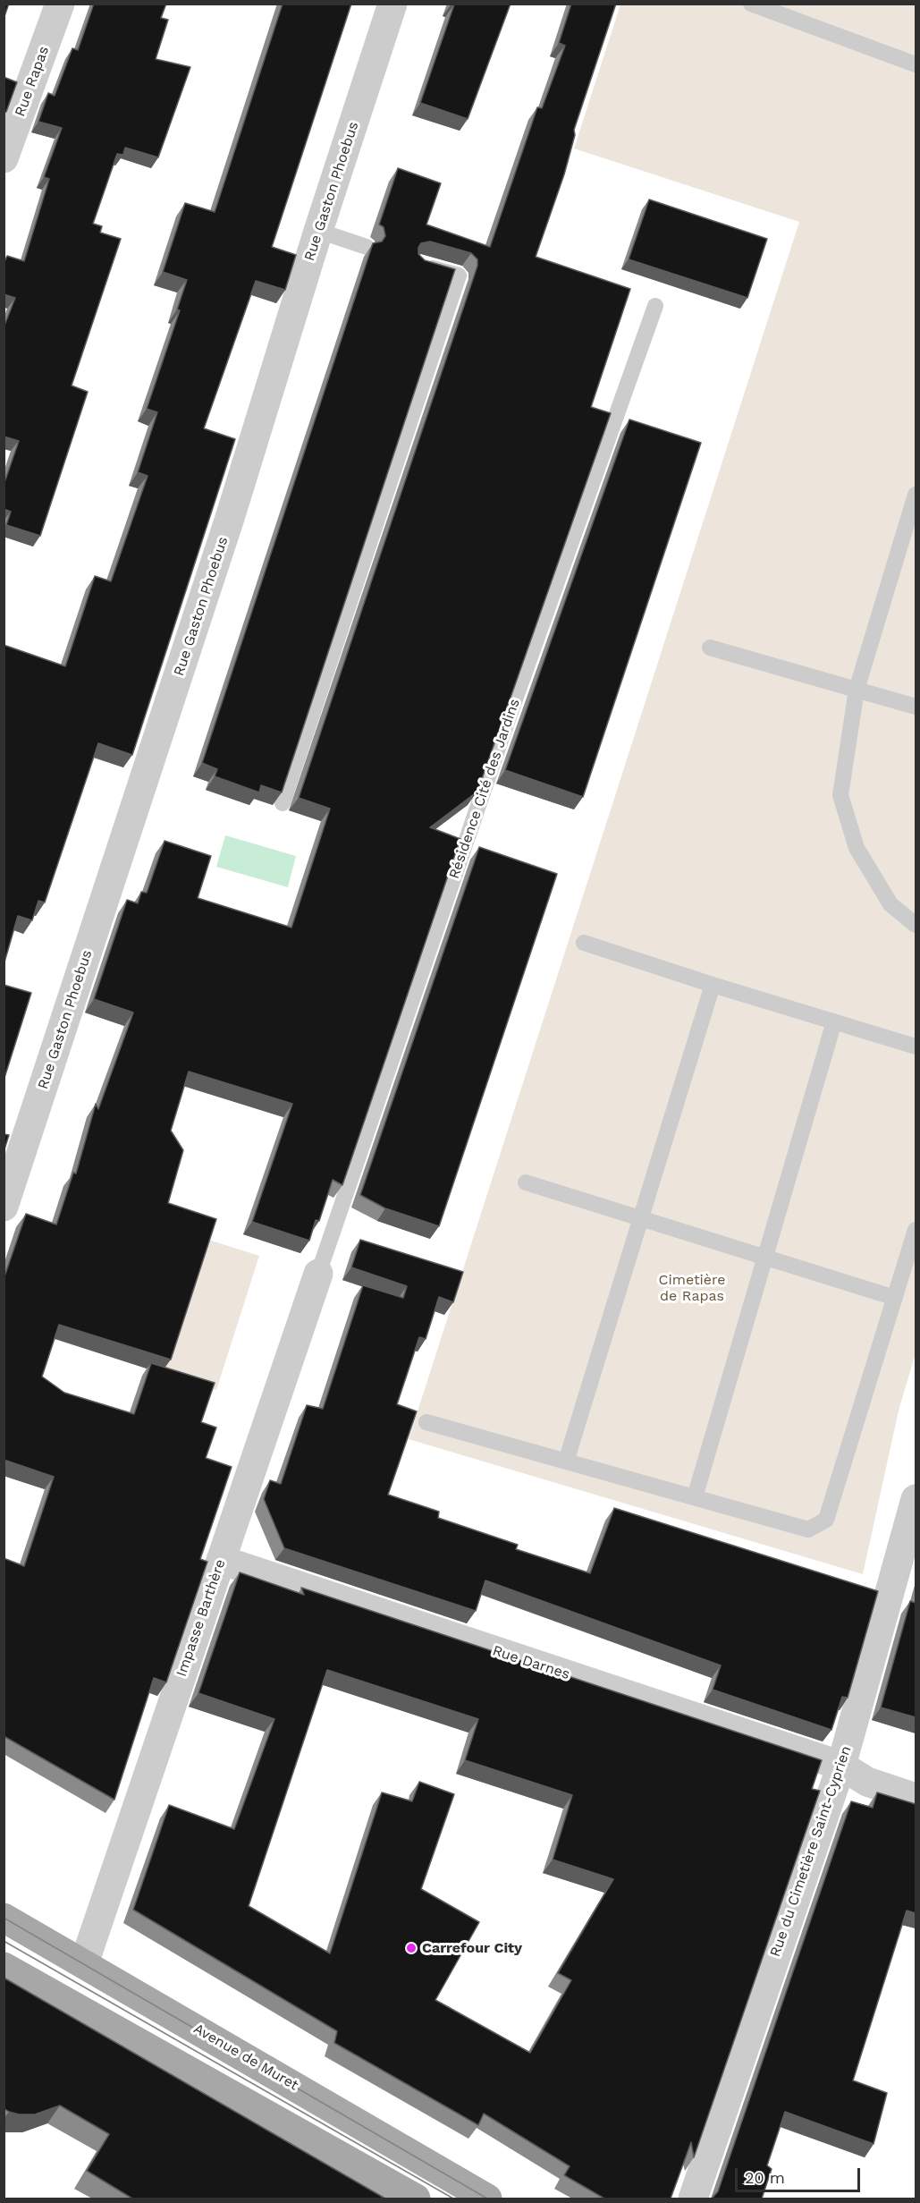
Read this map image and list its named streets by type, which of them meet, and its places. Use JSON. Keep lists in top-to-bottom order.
{
  "streets": {
    "main road": ["Avenue de Muret"],
    "street": [
      "Rue Rapas",
      "Rue Gaston Phoebus",
      "Impasse Barthère",
      "Rue Darnes",
      "Rue du Cimetière Saint-Cyprien"
    ],
    "lane": ["Résidence Cité des Jardins"]
  },
  "crossings": [
    ["Résidence Cité des Jardins", "Impasse Barthère"],
    ["Impasse Barthère", "Rue Darnes"],
    ["Impasse Barthère", "Avenue de Muret"],
    ["Rue Darnes", "Rue du Cimetière Saint-Cyprien"]
  ],
  "parks": ["Cimetière de Rapas"],
  "places": ["Carrefour City"],
  "scale_bar": "20 m"
}
